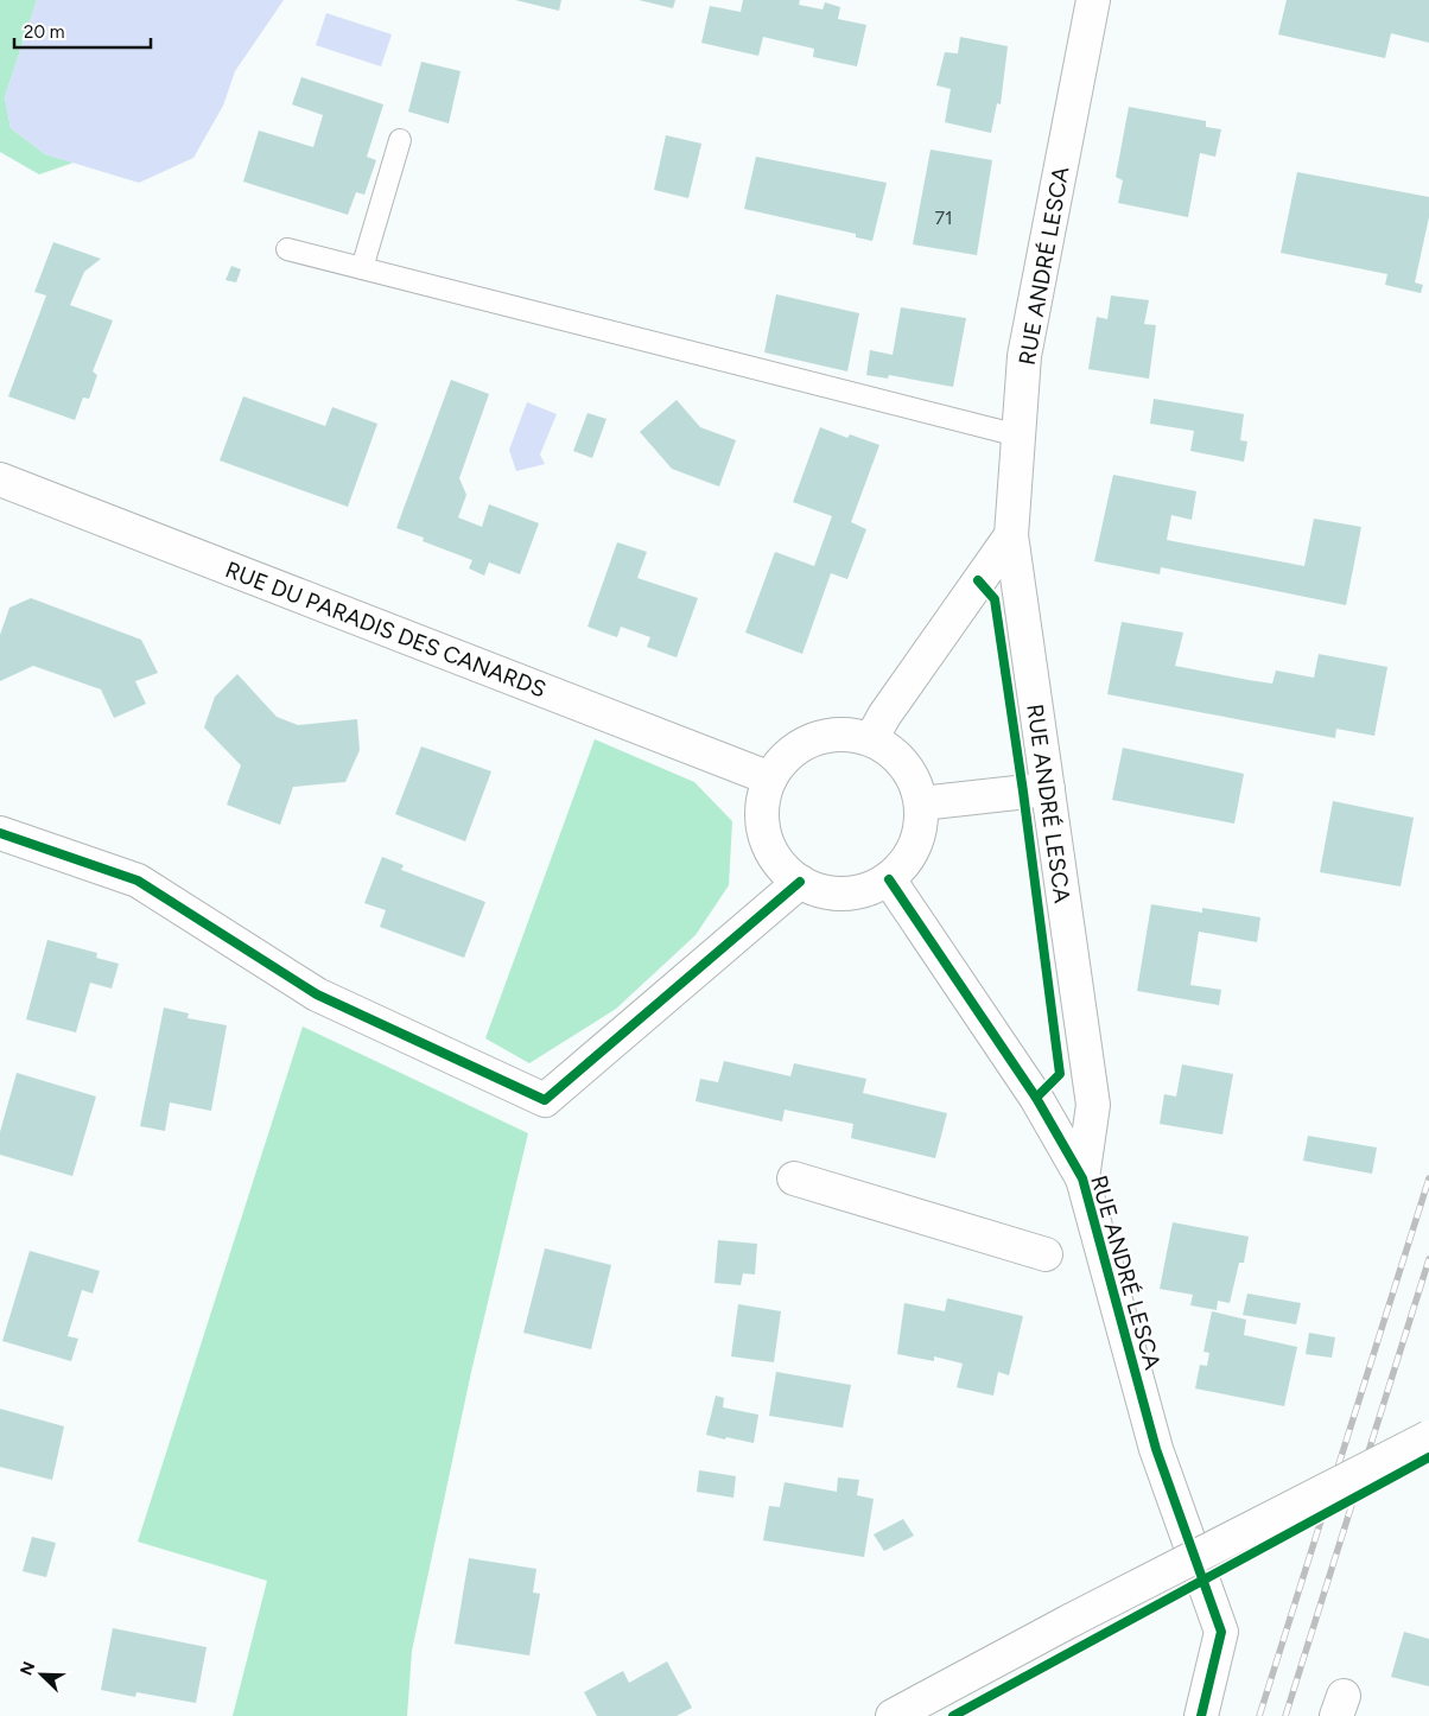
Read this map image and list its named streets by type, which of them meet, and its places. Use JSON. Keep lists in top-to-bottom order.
{
  "streets": {
    "street": ["RUE ANDRÉ LESCA", "RUE DU PARADIS DES CANARDS"]
  },
  "crossings": [
    ["RUE ANDRÉ LESCA", "RUE DU PARADIS DES CANARDS"]
  ],
  "house_numbers": ["71"],
  "scale_bar": "20 m",
  "north": "top left"
}
